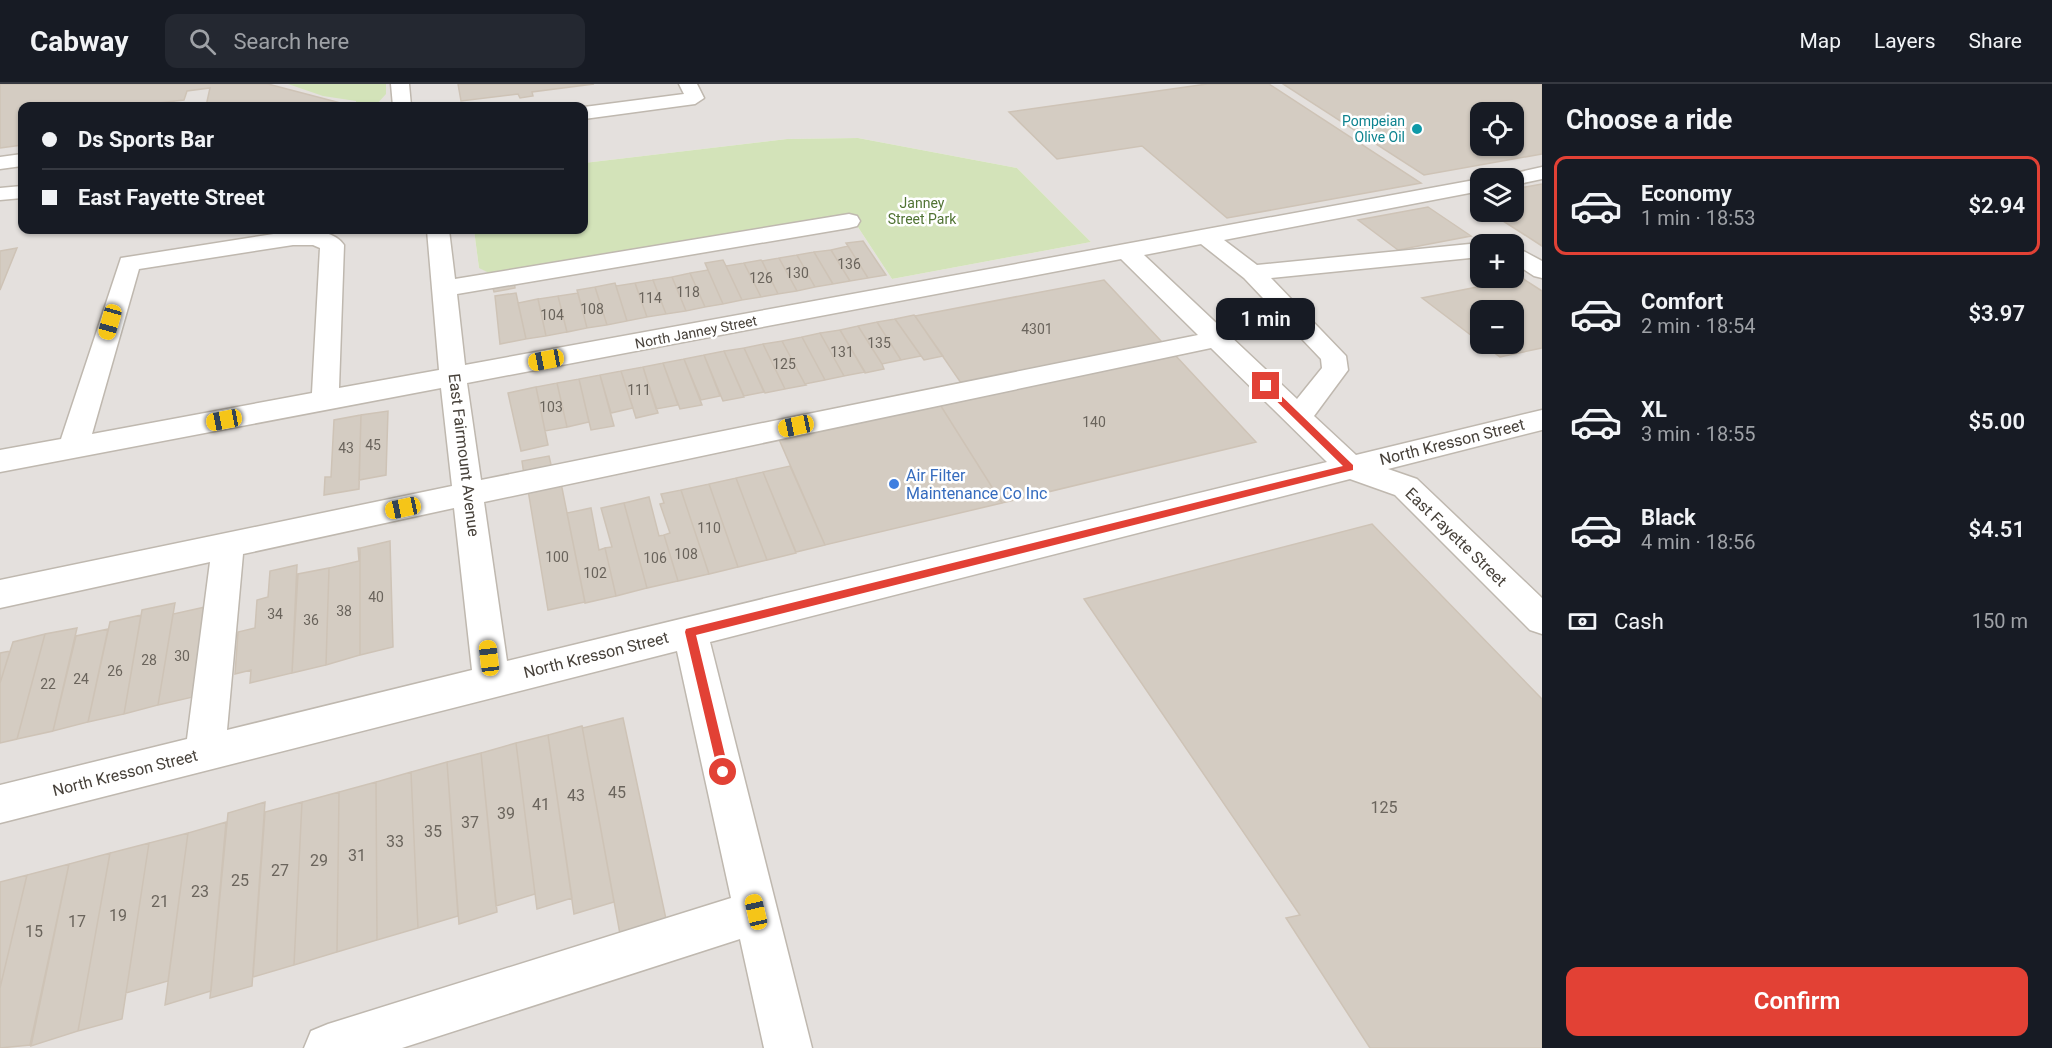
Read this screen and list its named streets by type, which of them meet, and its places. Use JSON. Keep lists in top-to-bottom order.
{
  "streets": {
    "street": [
      "North Janney Street",
      "North Kresson Street",
      "East Fairmount Avenue",
      "East Fayette Street"
    ]
  },
  "crossings": [
    ["North Janney Street", "East Fairmount Avenue"],
    ["North Janney Street", "East Fayette Street"],
    ["North Kresson Street", "East Fairmount Avenue"],
    ["North Kresson Street", "East Fayette Street"]
  ],
  "parks": ["Janney Street Park"],
  "places": ["Pompeian Olive Oil", "Air Filter Maintenance Co Inc"],
  "house_numbers": [
    "136",
    "130",
    "126",
    "118",
    "114",
    "108",
    "104",
    "4301",
    "135",
    "131",
    "125",
    "111",
    "103",
    "140",
    "45",
    "43",
    "110",
    "108",
    "100",
    "106",
    "102",
    "40",
    "38",
    "34",
    "36",
    "30",
    "28",
    "26",
    "24",
    "22",
    "45",
    "43",
    "41",
    "125",
    "39",
    "37",
    "35",
    "33",
    "31",
    "29",
    "27",
    "25",
    "23",
    "21",
    "19",
    "17",
    "15"
  ],
  "page": {
    "header": "Cabway",
    "search": "Search here",
    "nav": ["Map", "Layers", "Share"],
    "heading": "Choose a ride",
    "map_buttons": ["+", "−"],
    "banner": ["Ds Sports Bar", "East Fayette Street"],
    "list": [
      {
        "name": "Economy",
        "note": "1 min · 18:53",
        "value": "$2.94"
      },
      {
        "name": "Comfort",
        "note": "2 min · 18:54",
        "value": "$3.97"
      },
      {
        "name": "XL",
        "note": "3 min · 18:55",
        "value": "$5.00"
      },
      {
        "name": "Black",
        "note": "4 min · 18:56",
        "value": "$4.51"
      }
    ],
    "bubble": "1 min",
    "pay": ["Cash", "150 m"],
    "buttons": "Confirm"
  }
}
